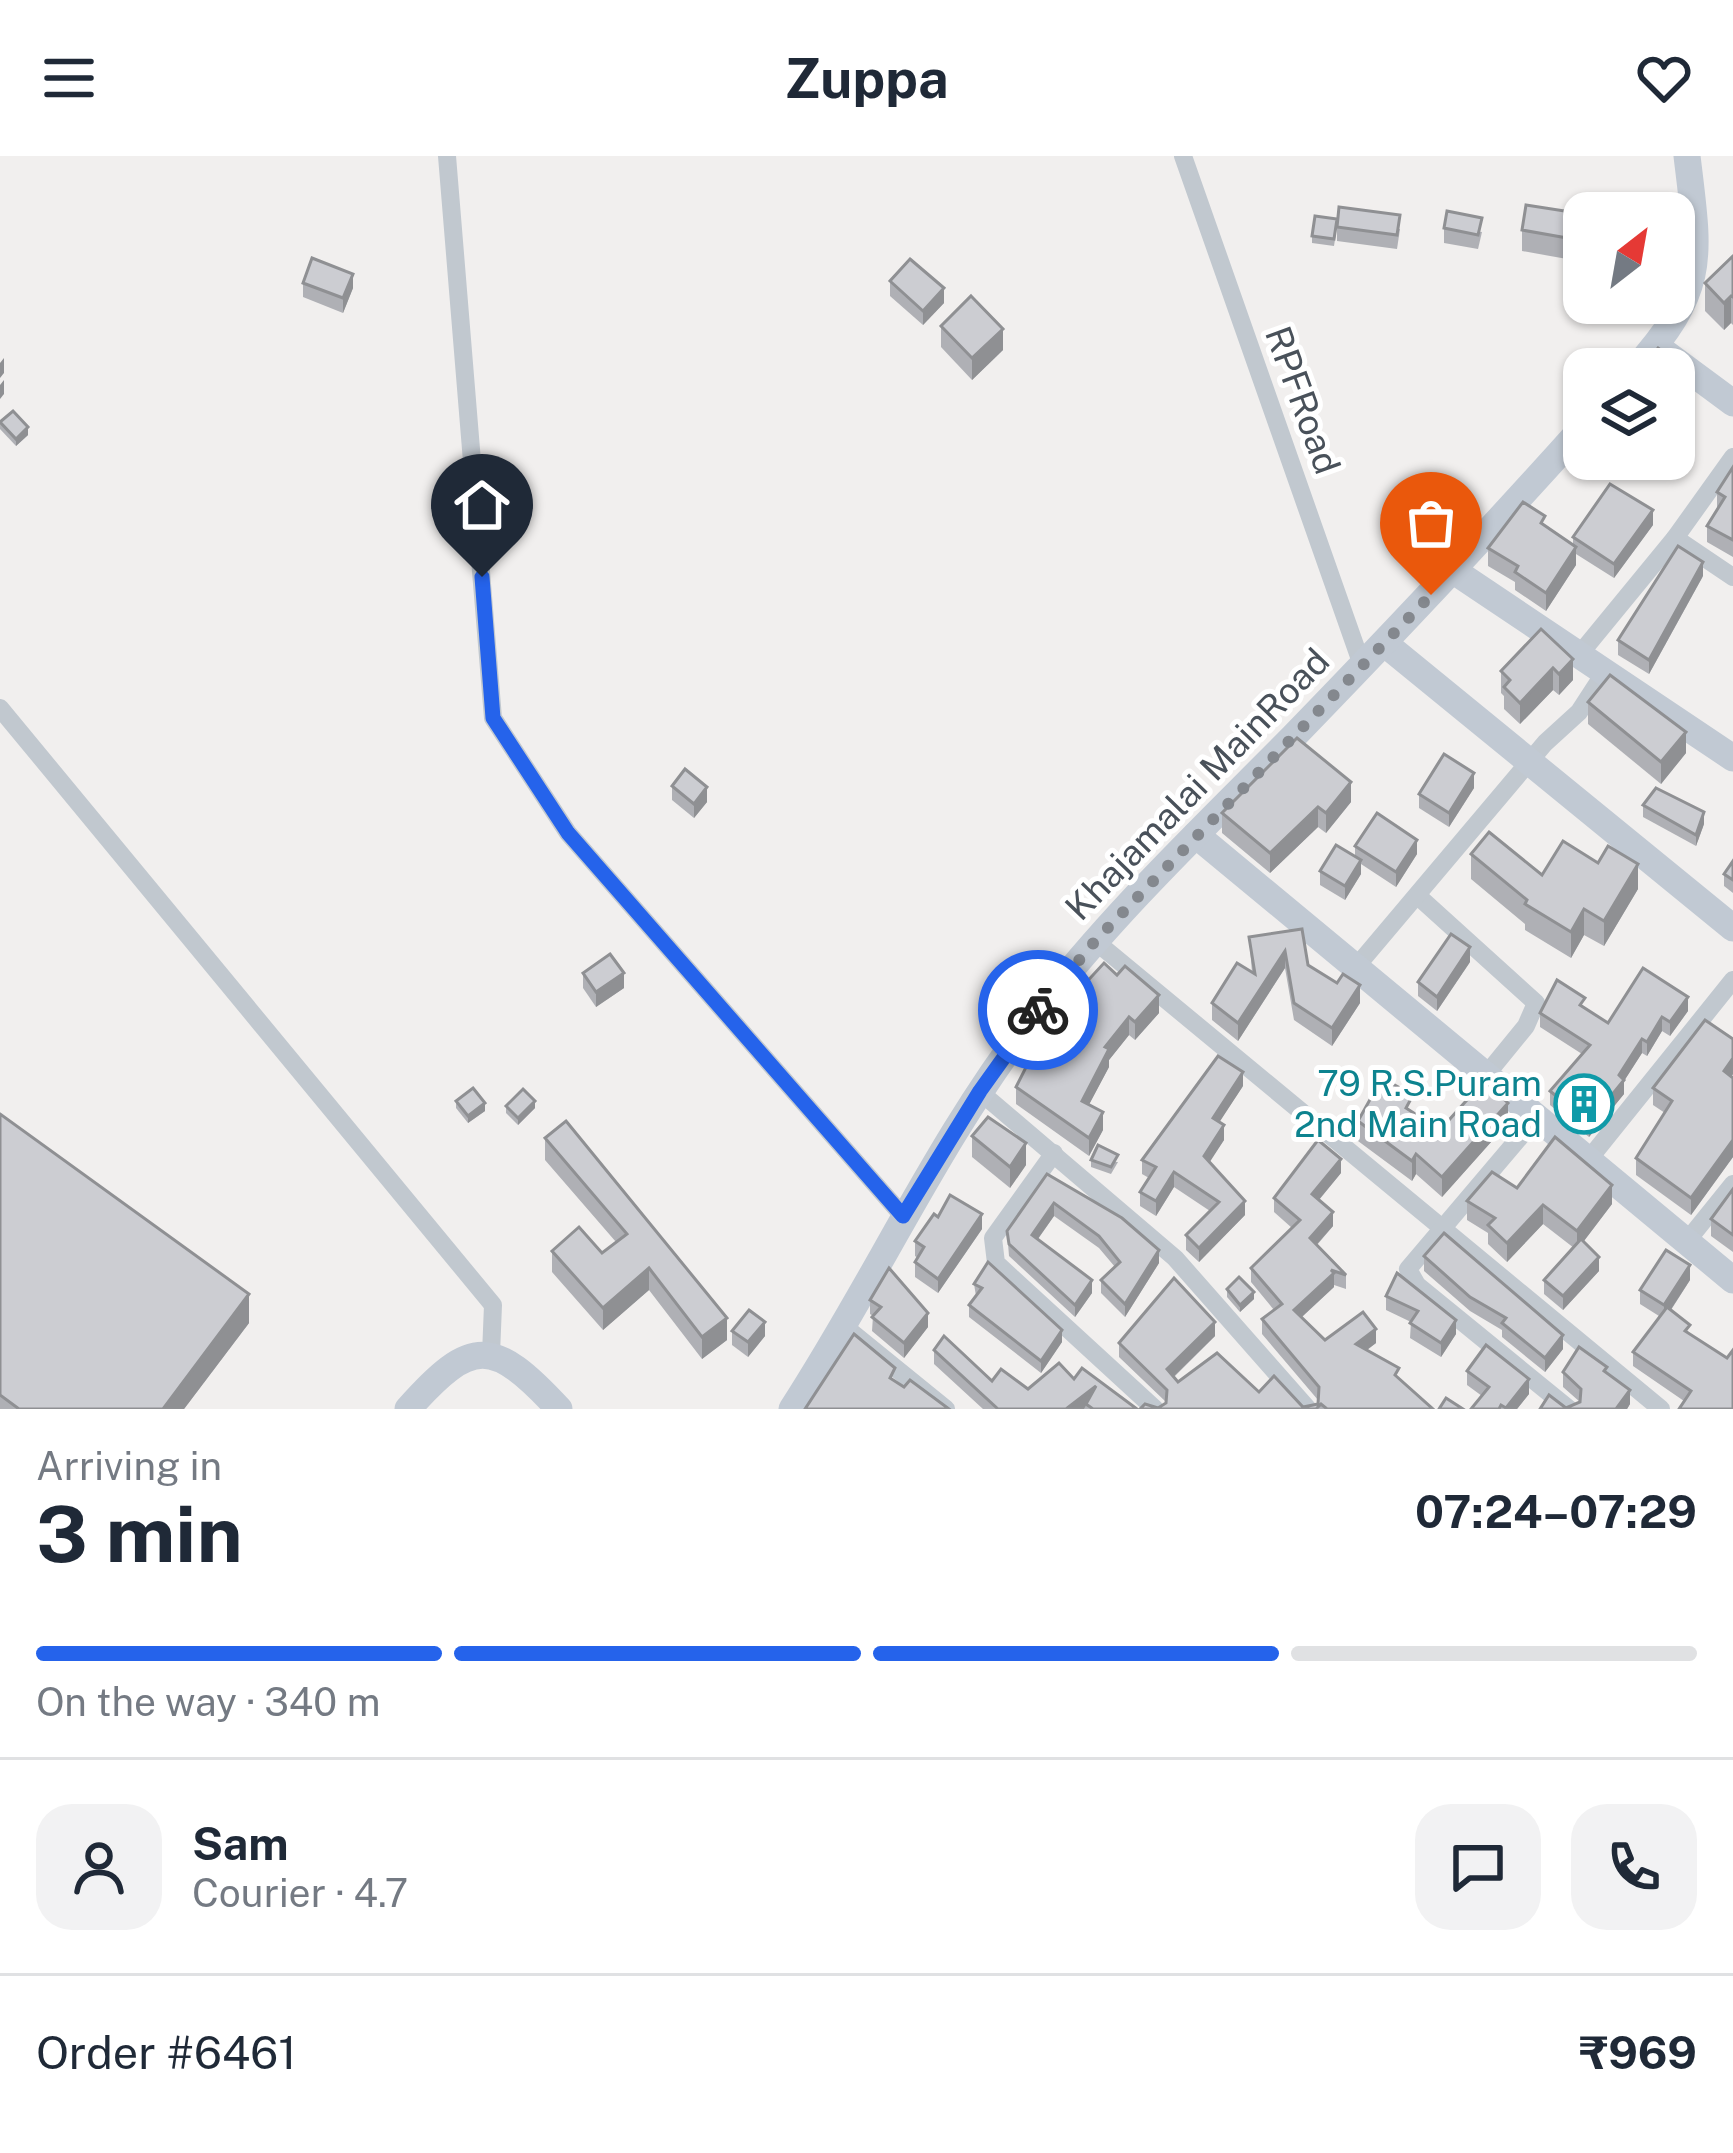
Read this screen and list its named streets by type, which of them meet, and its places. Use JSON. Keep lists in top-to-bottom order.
{
  "streets": {
    "main road": ["Khajamalai MainRoad"],
    "street": ["RPFRoad"]
  },
  "crossings": [
    ["RPFRoad", "Khajamalai MainRoad"]
  ],
  "places": {
    "building": ["79 R.S.Puram 2nd Main Road"]
  },
  "north": "top right",
  "page": {
    "header": "Zuppa",
    "heading": ["3 min", "Arriving in", "07:24–07:29"],
    "panel": [
      "Sam",
      "Courier · 4.7",
      "Order #6461",
      "₹969"
    ],
    "bar": "On the way · 340 m"
  }
}
